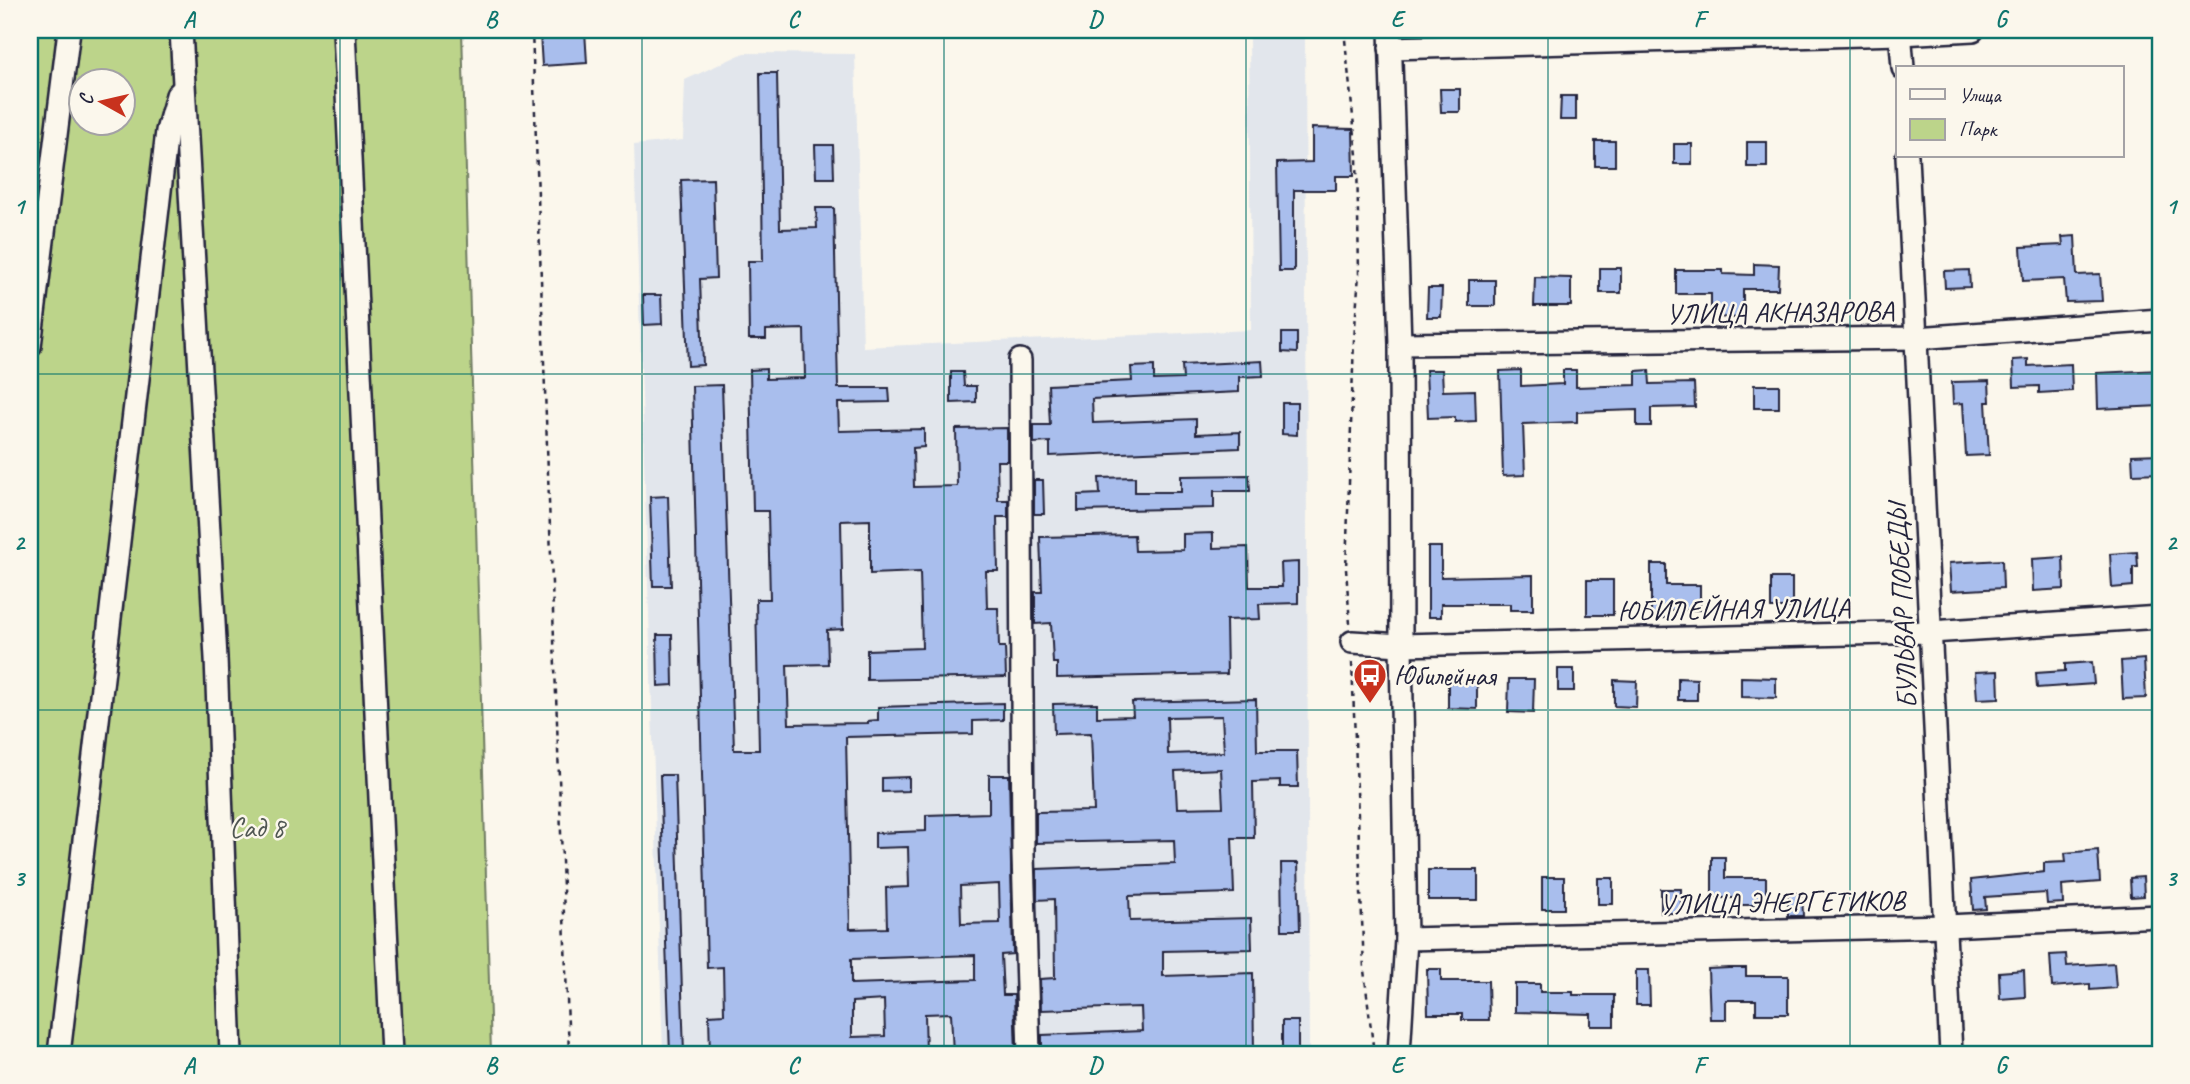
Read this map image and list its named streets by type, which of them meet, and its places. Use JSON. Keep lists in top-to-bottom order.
{
  "streets": {
    "street": [
      "УЛИЦА АКНАЗАРОВА",
      "БУЛЬВАР ПОБЕДЫ",
      "ЮБИЛЕЙНАЯ УЛИЦА",
      "УЛИЦА ЭНЕРГЕТИКОВ"
    ]
  },
  "crossings": [
    ["УЛИЦА АКНАЗАРОВА", "БУЛЬВАР ПОБЕДЫ"],
    ["БУЛЬВАР ПОБЕДЫ", "ЮБИЛЕЙНАЯ УЛИЦА"],
    ["БУЛЬВАР ПОБЕДЫ", "УЛИЦА ЭНЕРГЕТИКОВ"]
  ],
  "parks": ["Сад 8"],
  "places": {
    "bus stop": ["Юбилейная"]
  },
  "legend": ["Улица", "Парк"],
  "north": "left",
  "grid": {
    "columns": [
      "A",
      "B",
      "C",
      "D",
      "E",
      "F",
      "G"
    ],
    "rows": ["1", "2", "3"]
  }
}
